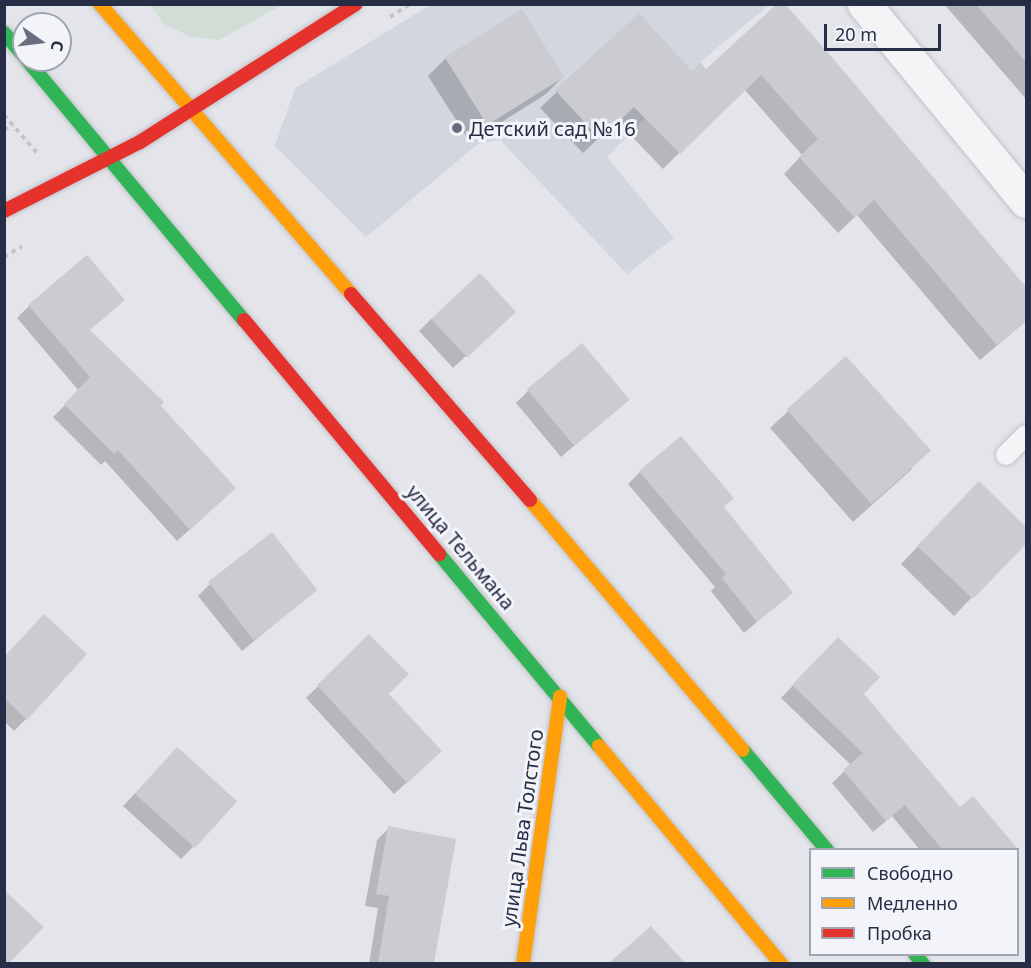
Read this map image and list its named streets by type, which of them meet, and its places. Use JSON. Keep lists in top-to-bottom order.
{
  "streets": {
    "main road": ["улица Тельмана", "улица Льва Толстого"]
  },
  "crossings": [
    ["улица Тельмана", "улица Льва Толстого"]
  ],
  "places": ["Детский сад №16"],
  "legend": ["Свободно", "Медленно", "Пробка"],
  "scale_bar": "20 m",
  "north": "right"
}
